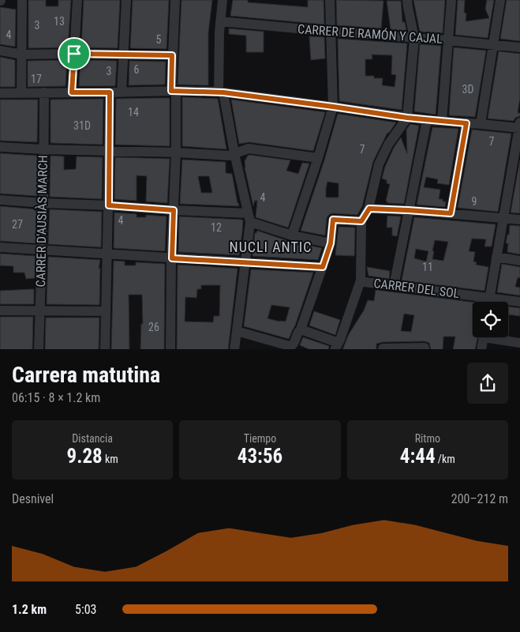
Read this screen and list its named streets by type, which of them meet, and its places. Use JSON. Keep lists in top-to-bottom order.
{
  "streets": {
    "street": ["CARRER DE RAMÓN Y CAJAL", "CARRER D'AUSIÀS MARCH", "CARRER DEL SOL"]
  },
  "districts": ["NUCLI ANTIC"],
  "house_numbers": [
    "13",
    "3",
    "4",
    "5",
    "6",
    "3",
    "17",
    "3D",
    "14",
    "31D",
    "7",
    "7",
    "4",
    "9",
    "4",
    "27",
    "12",
    "11",
    "26"
  ],
  "page": {
    "heading": ["Carrera matutina", "06:15 · 8 × 1.2 km"],
    "stats": [
      ["Distancia", "9.28 km"],
      ["Tiempo", "43:56"],
      ["Ritmo", "4:44 /km"]
    ],
    "chart": ["Desnivel", "200–212 m"],
    "list": [
      {
        "name": "1.2 km",
        "note": "5:03"
      }
    ]
  }
}
